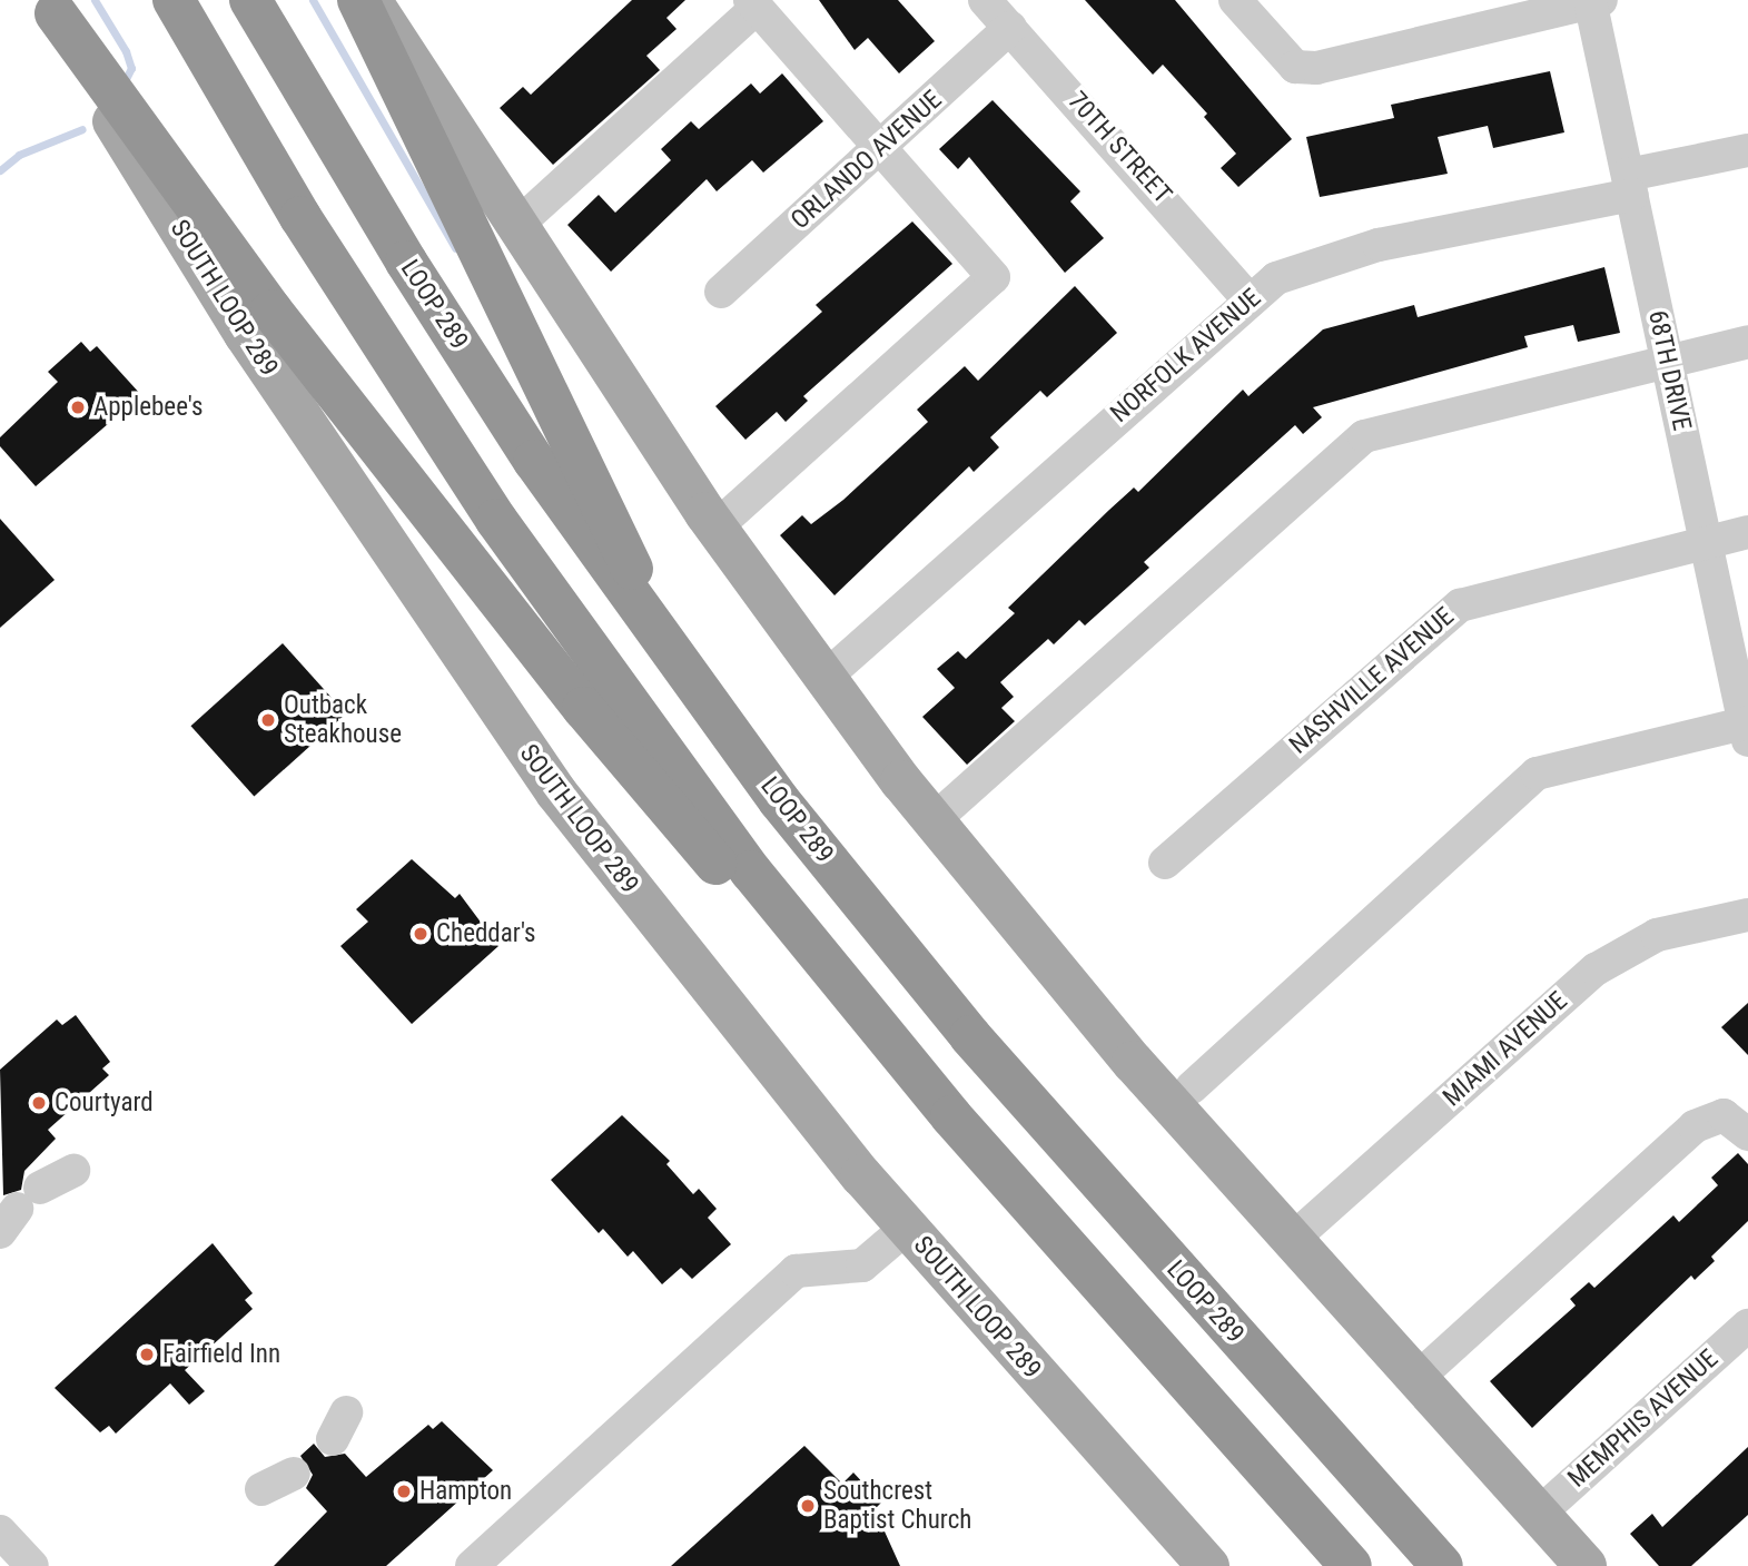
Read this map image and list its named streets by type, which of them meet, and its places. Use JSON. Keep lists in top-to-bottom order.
{
  "streets": {
    "highway": ["LOOP 289"],
    "main road": ["SOUTH LOOP 289"],
    "street": [
      "70TH STREET",
      "ORLANDO AVENUE",
      "NORFOLK AVENUE",
      "68TH DRIVE",
      "NASHVILLE AVENUE",
      "MIAMI AVENUE",
      "MEMPHIS AVENUE"
    ]
  },
  "crossings": [
    ["70TH STREET", "ORLANDO AVENUE"],
    ["70TH STREET", "NORFOLK AVENUE"],
    ["NORFOLK AVENUE", "68TH DRIVE"],
    ["68TH DRIVE", "NASHVILLE AVENUE"]
  ],
  "places": [
    "Applebee's",
    "Outback Steakhouse",
    "Cheddar's",
    "Courtyard",
    "Fairfield Inn",
    "Hampton",
    "Southcrest Baptist Church"
  ]
}
